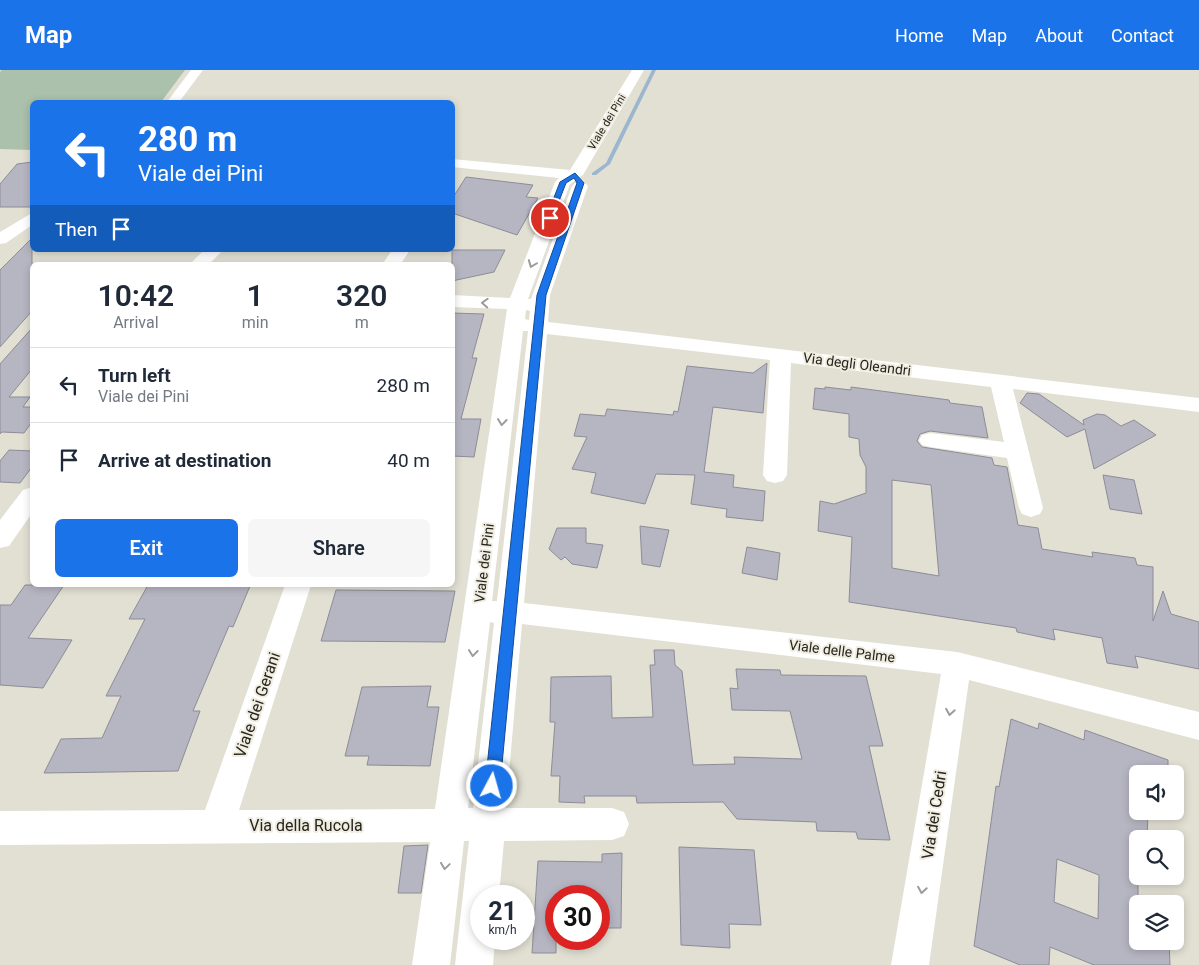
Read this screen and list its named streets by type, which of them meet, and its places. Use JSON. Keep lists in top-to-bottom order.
{
  "streets": {
    "street": [
      "Viale dei Pini",
      "Via degli Oleandri",
      "Viale delle Palme",
      "Viale dei Gerani",
      "Via dei Cedri",
      "Via della Rucola"
    ]
  },
  "crossings": [
    ["Viale dei Pini", "Via degli Oleandri"],
    ["Viale dei Pini", "Viale delle Palme"],
    ["Viale dei Pini", "Via della Rucola"],
    ["Viale delle Palme", "Via dei Cedri"],
    ["Viale dei Gerani", "Via della Rucola"]
  ],
  "one_way": ["Via dei Cedri"],
  "page": {
    "header": "Map",
    "nav": [
      "Home",
      "Map",
      "About",
      "Contact"
    ],
    "turn": ["280 m", "Viale dei Pini"],
    "then": "Then",
    "eta": [
      "10:42",
      "Arrival",
      "1",
      "min",
      "320",
      "m"
    ],
    "list": [
      {
        "name": "Turn left",
        "note": "Viale dei Pini",
        "value": "280 m"
      },
      {
        "name": "Arrive at destination",
        "value": "40 m"
      }
    ],
    "buttons": ["Exit", "Share"],
    "speed": "21 km/h",
    "limit": "30"
  }
}
